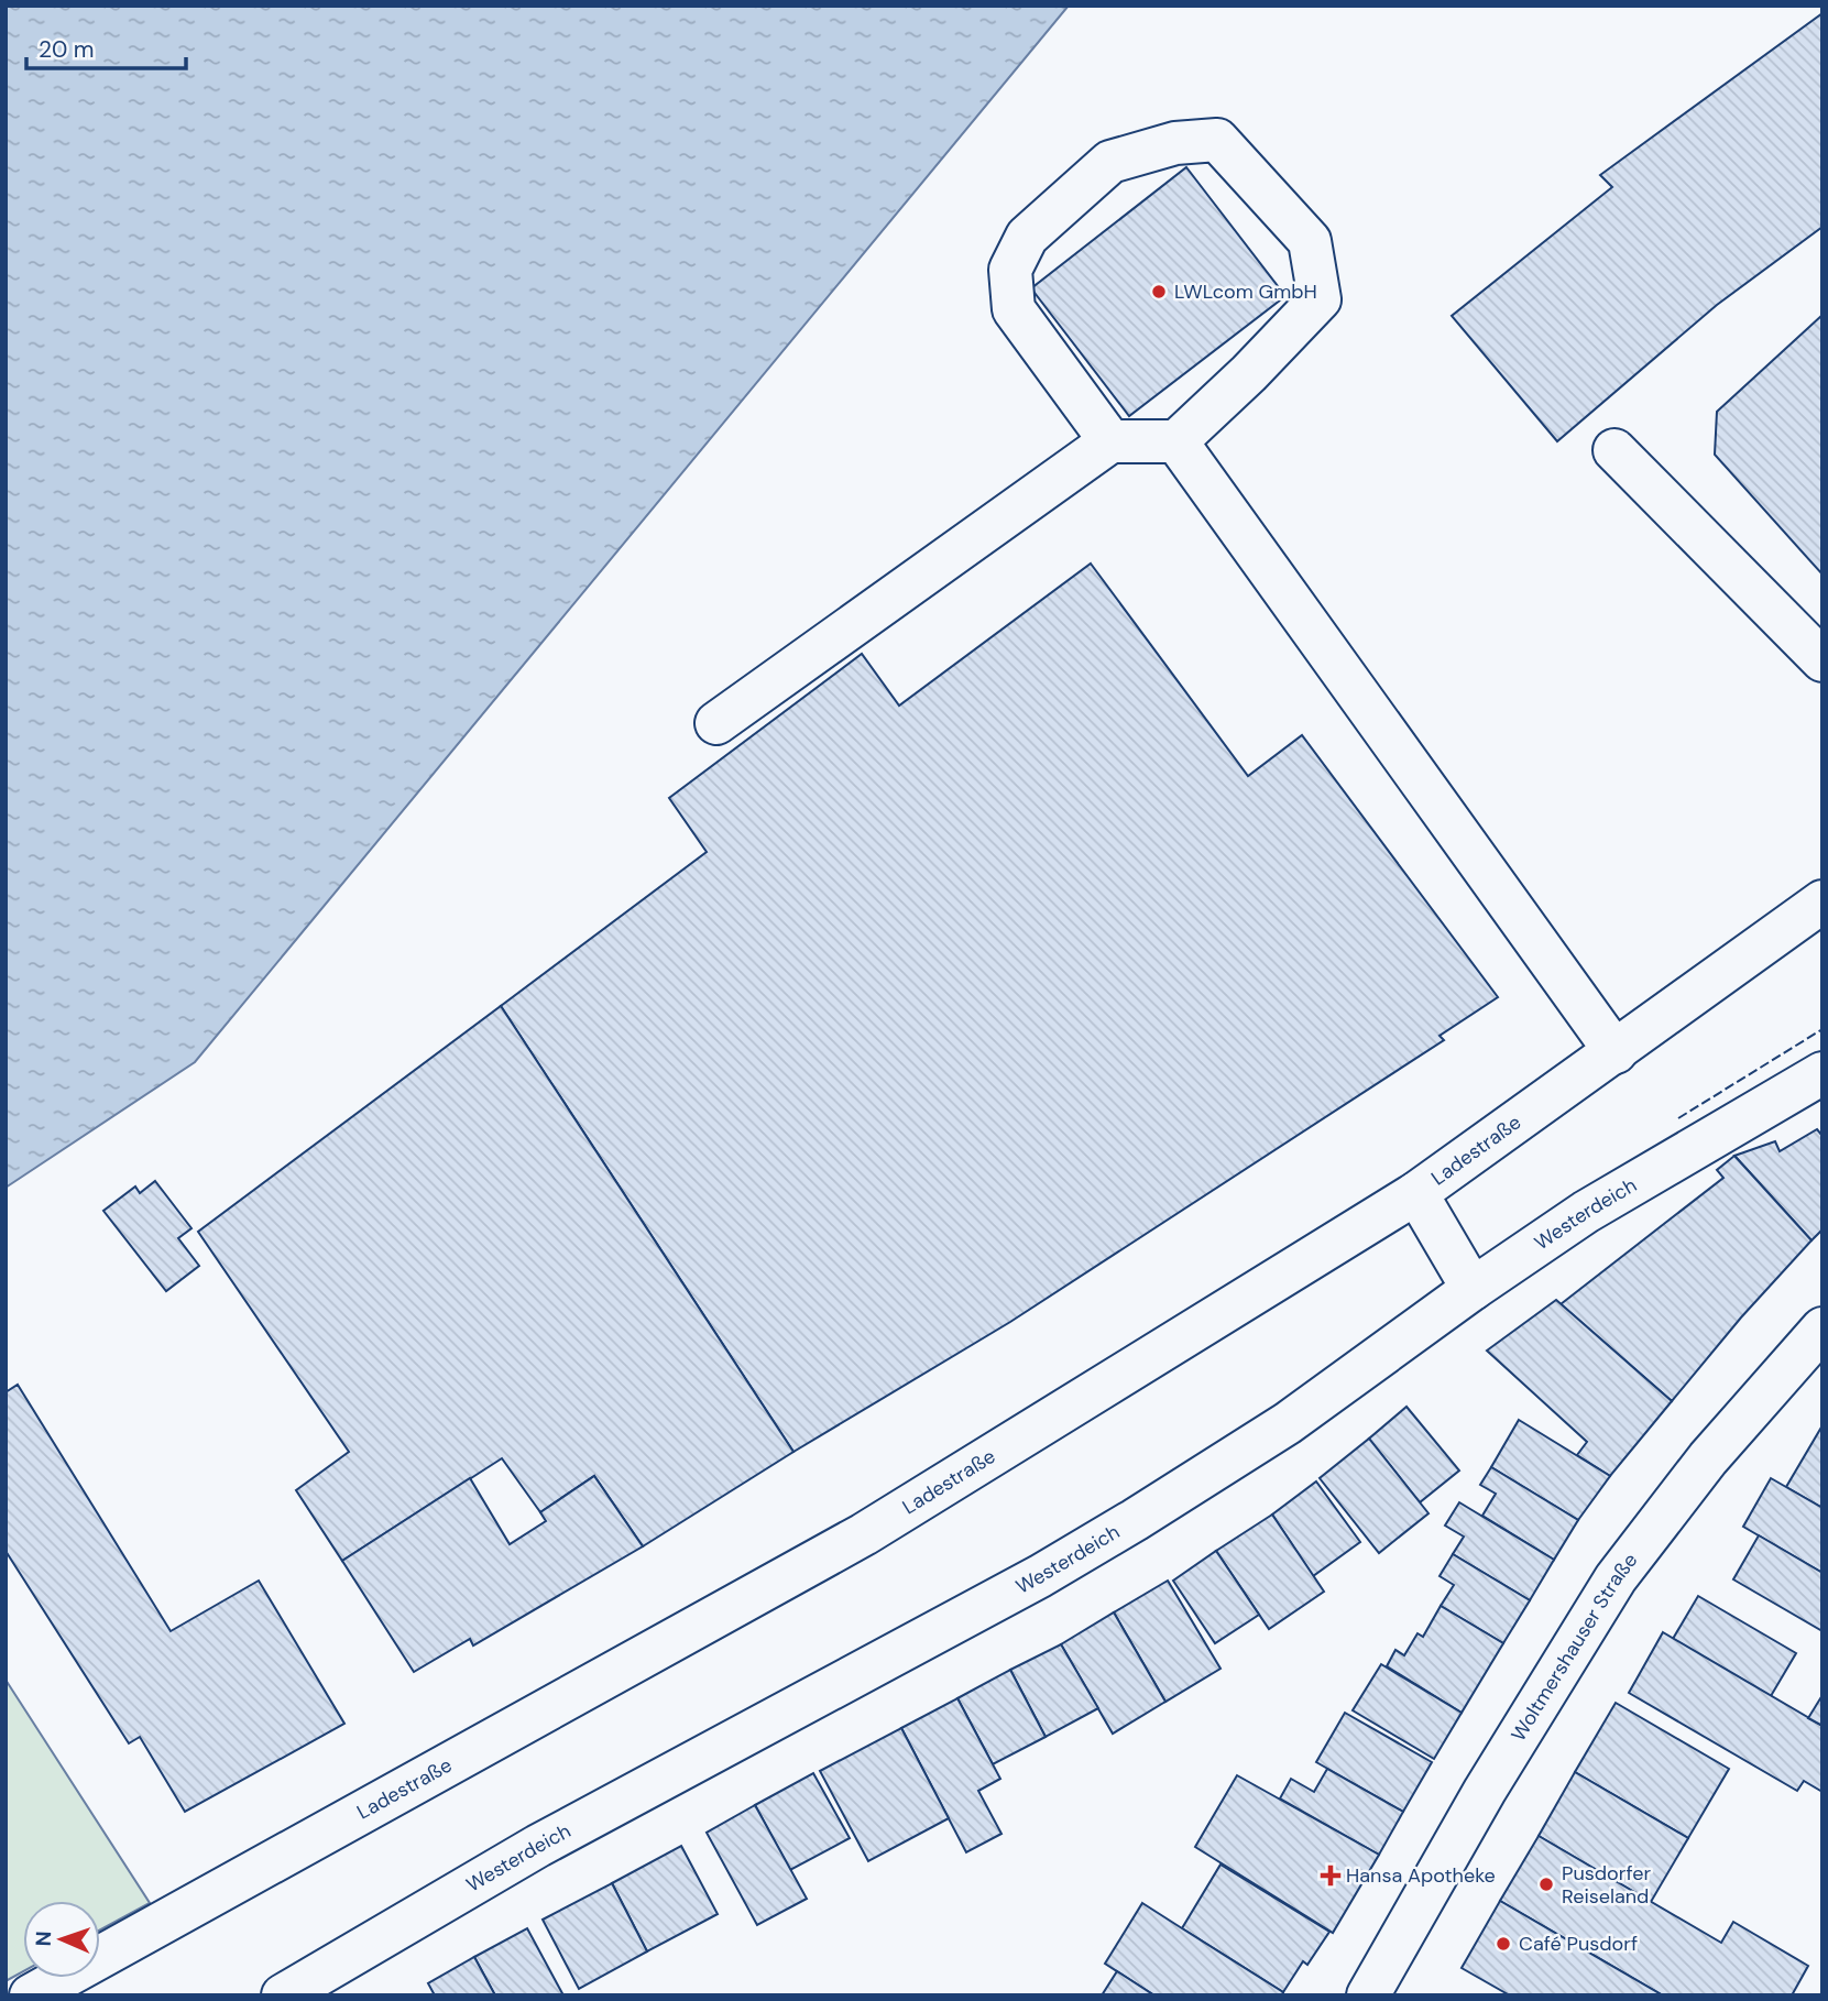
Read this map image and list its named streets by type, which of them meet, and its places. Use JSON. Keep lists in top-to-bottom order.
{
  "streets": {
    "street": ["Ladestraße", "Westerdeich", "Woltmershauser Straße"]
  },
  "places": {
    "other": ["LWLcom GmbH", "Pusdorfer Reiseland", "Café Pusdorf"],
    "health": ["Hansa Apotheke"]
  },
  "scale_bar": "20 m",
  "north": "left"
}
